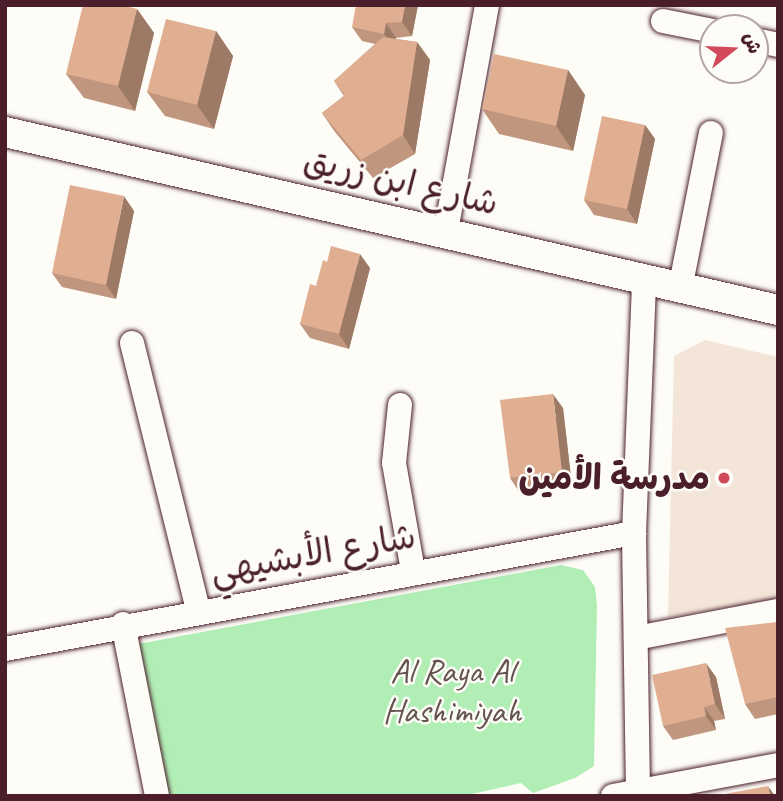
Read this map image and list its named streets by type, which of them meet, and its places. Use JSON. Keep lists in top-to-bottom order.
{
  "streets": {
    "street": ["شارع ابن زريق", "شارع الأبشيهي"]
  },
  "parks": ["Al Raya Al Hashimiyah"],
  "places": ["مدرسة الأمين"],
  "north": "right"
}
